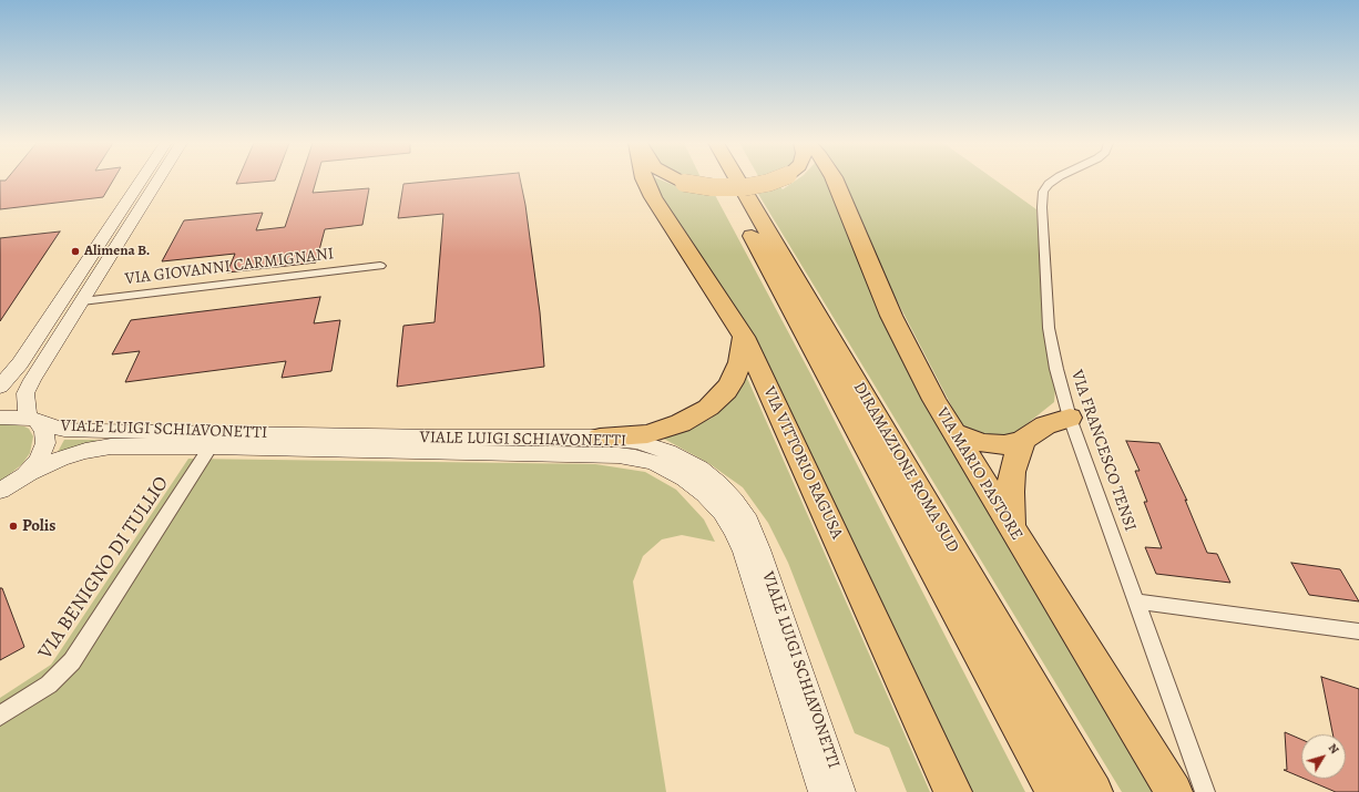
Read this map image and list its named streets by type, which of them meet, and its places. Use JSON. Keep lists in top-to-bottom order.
{
  "streets": {
    "highway": ["VIA VITTORIO RAGUSA", "DIRAMAZIONE ROMA SUD", "VIA MARIO PASTORE"],
    "street": [
      "VIA GIOVANNI CARMIGNANI",
      "VIALE LUIGI SCHIAVONETTI",
      "VIA FRANCESCO TENSI",
      "VIA BENIGNO DI TULLIO"
    ]
  },
  "crossings": [
    ["VIALE LUIGI SCHIAVONETTI", "VIA BENIGNO DI TULLIO"]
  ],
  "places": ["Alimena B.", "Polis"],
  "north": "top right"
}
